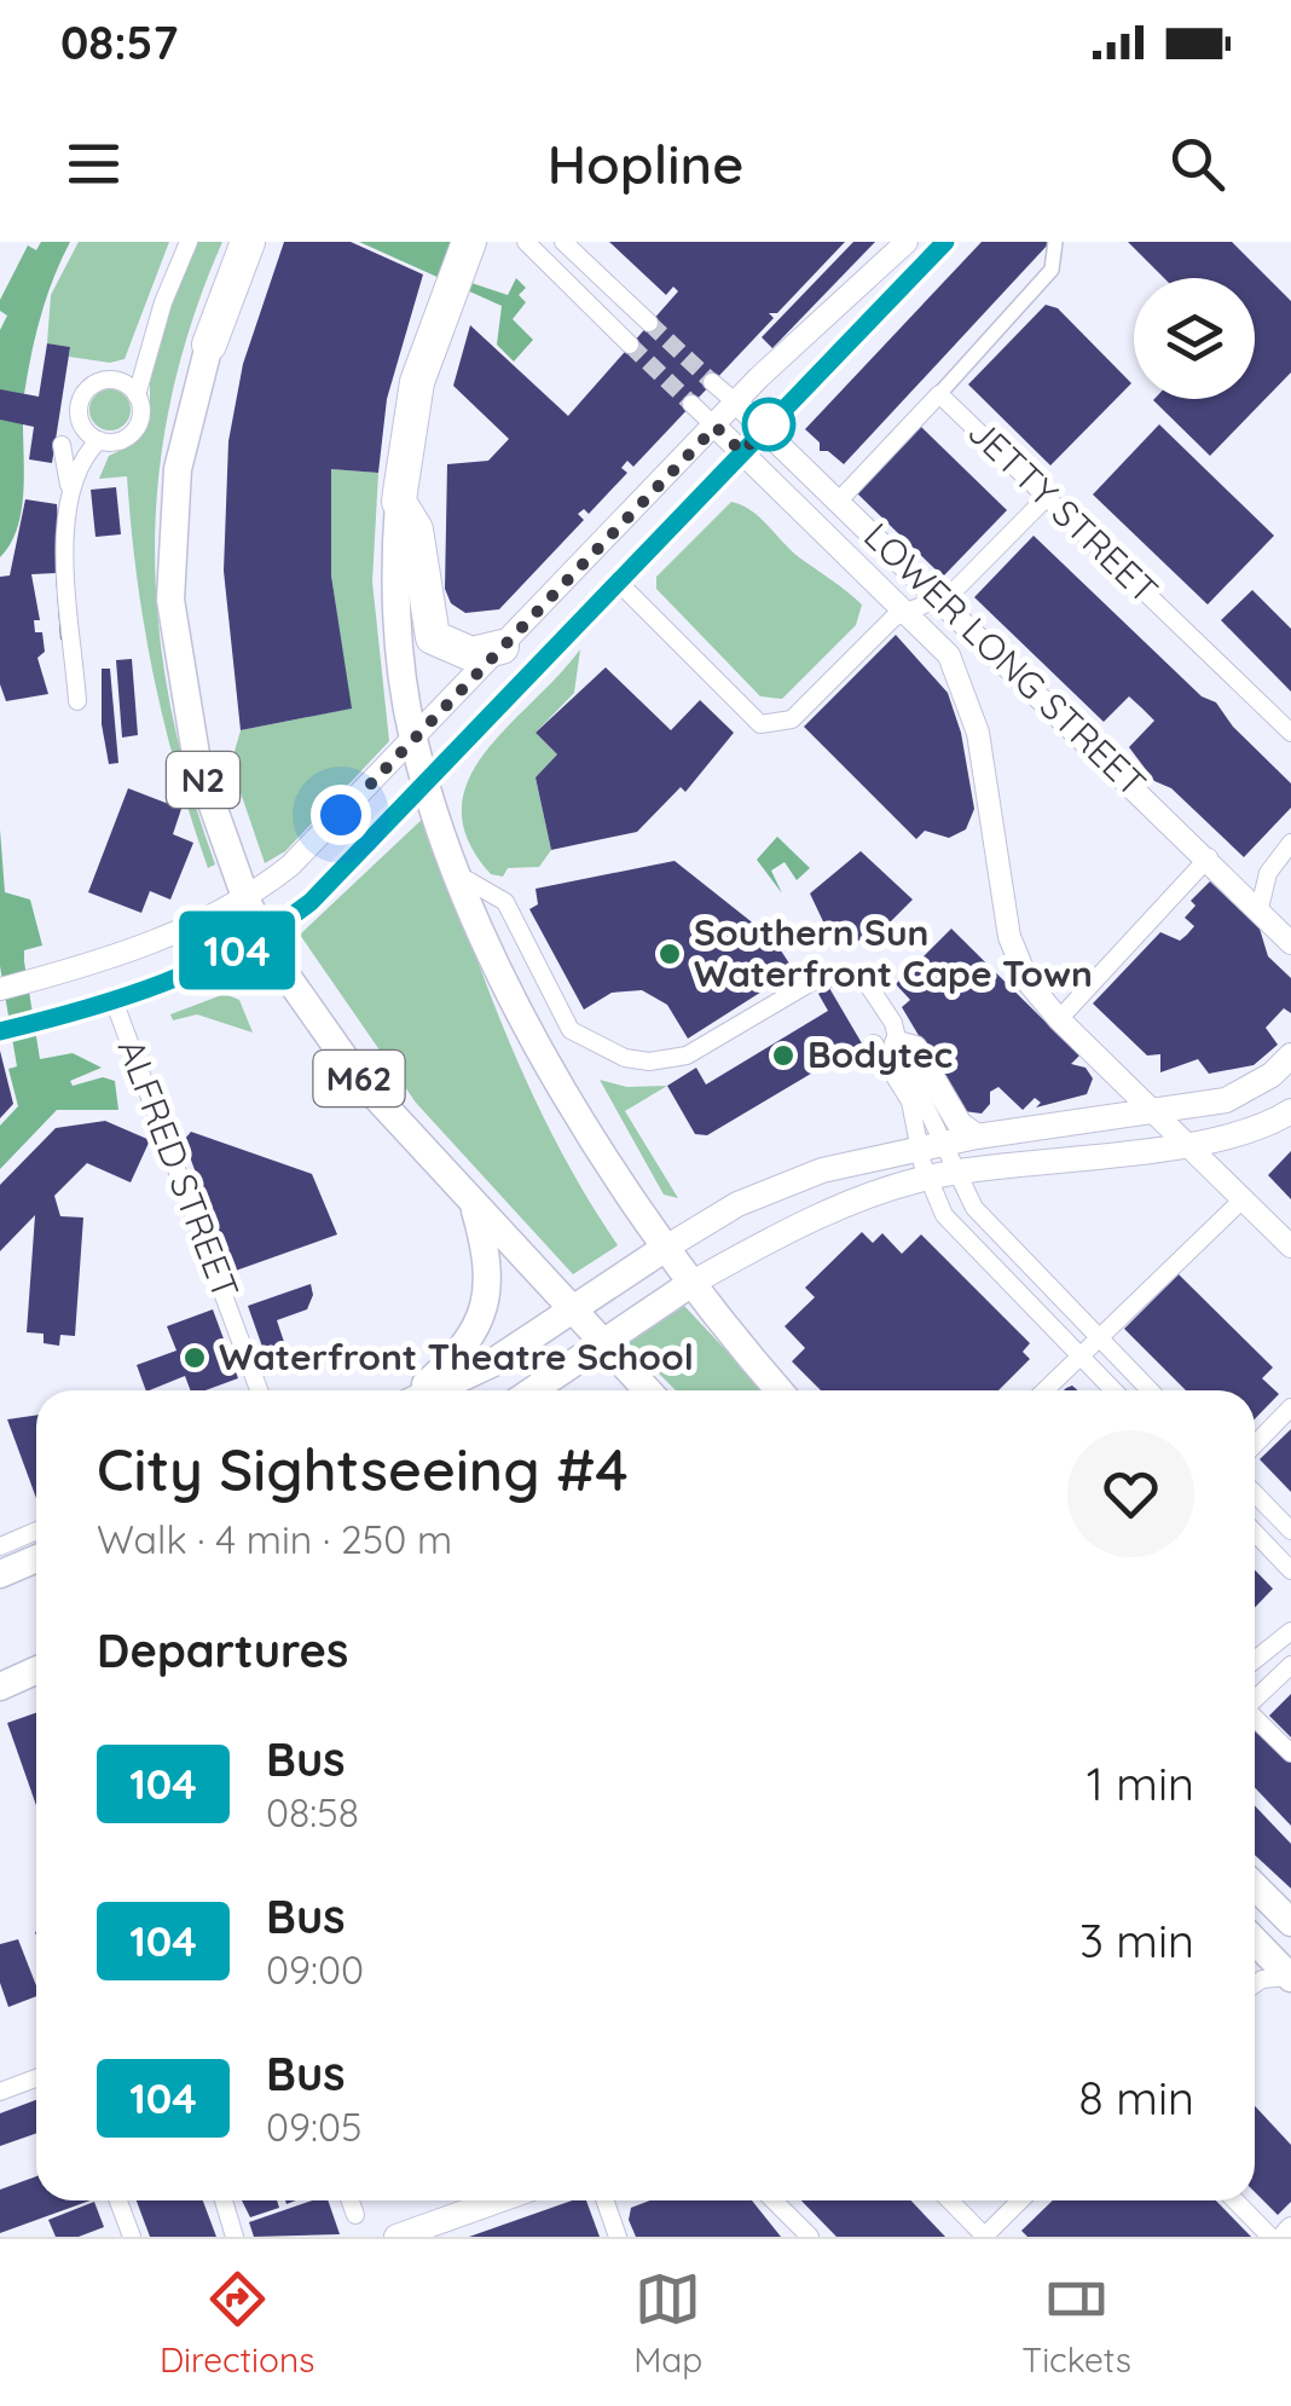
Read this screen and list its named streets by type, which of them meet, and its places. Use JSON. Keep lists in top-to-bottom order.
{
  "streets": {
    "highway": ["N2"],
    "main road": ["M62"],
    "street": ["JETTY STREET", "LOWER LONG STREET", "ALFRED STREET"]
  },
  "crossings": [
    ["JETTY STREET", "LOWER LONG STREET"],
    ["N2", "M62"]
  ],
  "places": ["Southern Sun Waterfront Cape Town", "Bodytec", "Waterfront Theatre School"],
  "lines": ["bus line 104"],
  "page": {
    "status": "08:57",
    "header": "Hopline",
    "on_map": "104",
    "heading": [
      ["City Sightseeing #4", "Walk · 4 min · 250 m"],
      "Departures"
    ],
    "list": [
      {
        "mark": "104",
        "name": "Bus",
        "note": "08:58",
        "value": "1 min"
      },
      {
        "mark": "104",
        "name": "Bus",
        "note": "09:00",
        "value": "3 min"
      },
      {
        "mark": "104",
        "name": "Bus",
        "note": "09:05",
        "value": "8 min"
      }
    ],
    "tabs": ["Directions", "Map", "Tickets"]
  }
}
